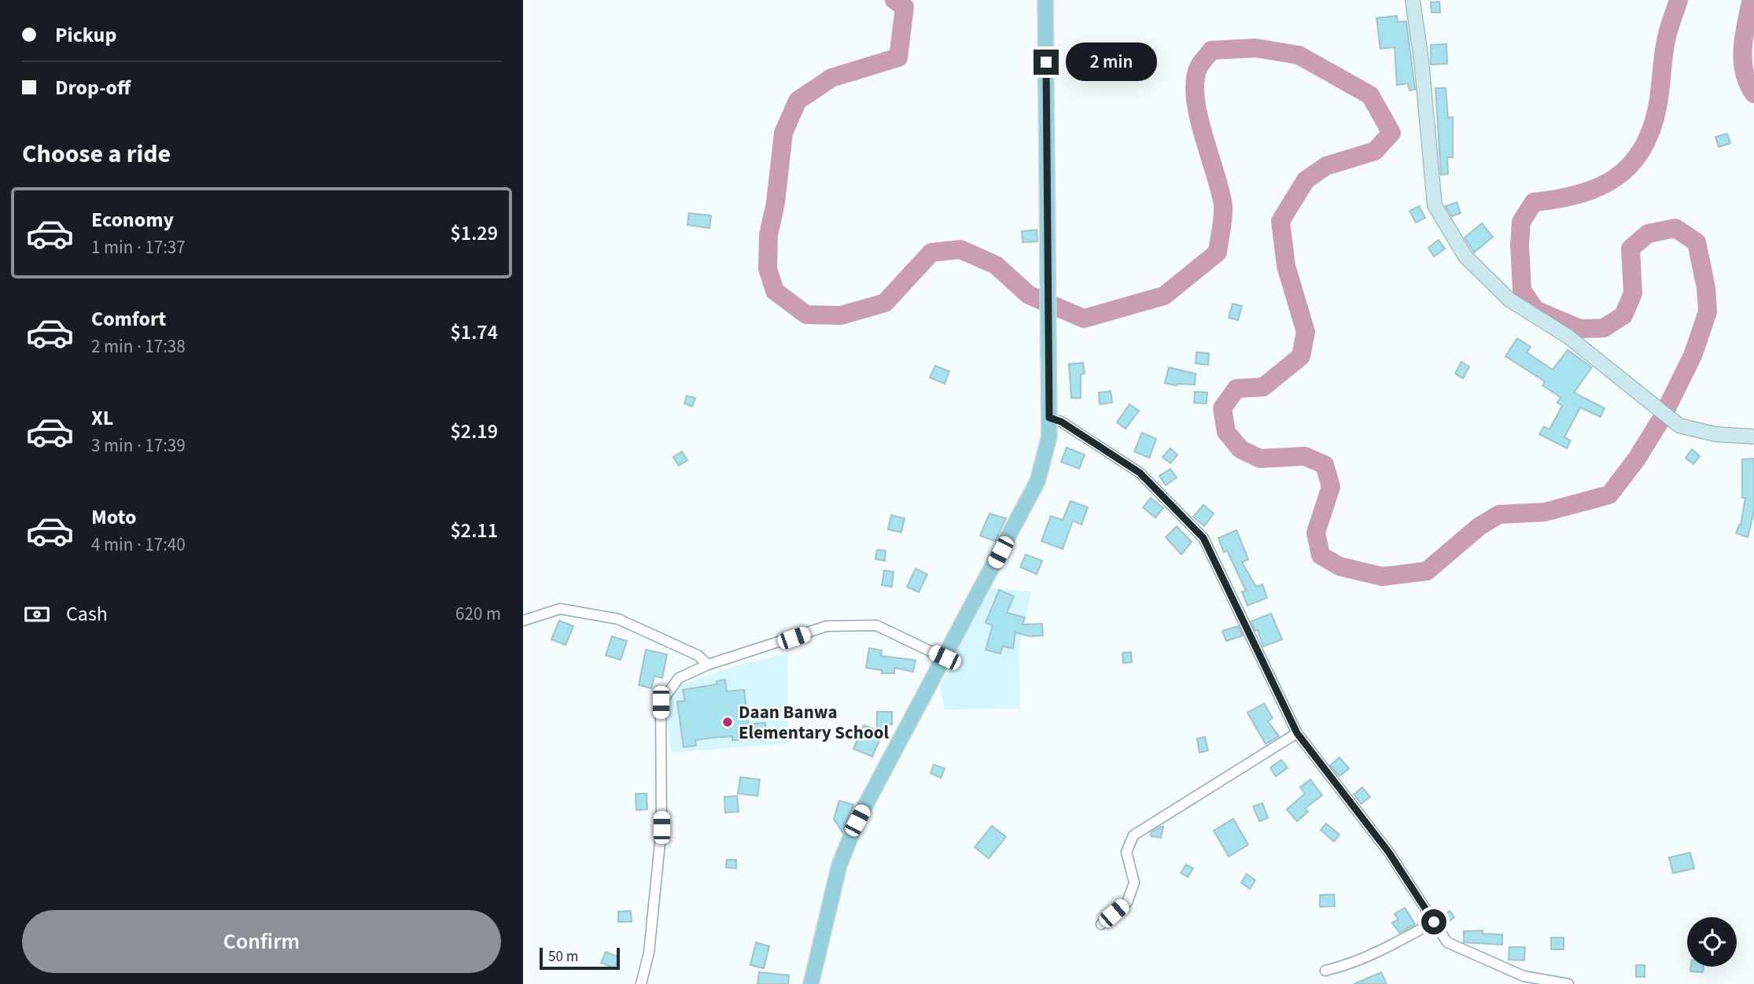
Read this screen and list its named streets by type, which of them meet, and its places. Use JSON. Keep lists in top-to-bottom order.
{
  "places": ["Daan Banwa Elementary School"],
  "scale_bar": "50 m",
  "page": {
    "banner": ["Pickup", "Drop-off"],
    "bubble": "2 min",
    "heading": "Choose a ride",
    "list": [
      {
        "name": "Economy",
        "note": "1 min · 17:37",
        "value": "$1.29"
      },
      {
        "name": "Comfort",
        "note": "2 min · 17:38",
        "value": "$1.74"
      },
      {
        "name": "XL",
        "note": "3 min · 17:39",
        "value": "$2.19"
      },
      {
        "name": "Moto",
        "note": "4 min · 17:40",
        "value": "$2.11"
      }
    ],
    "pay": ["Cash", "620 m"],
    "buttons": "Confirm",
    "scale": "50 m"
  }
}
